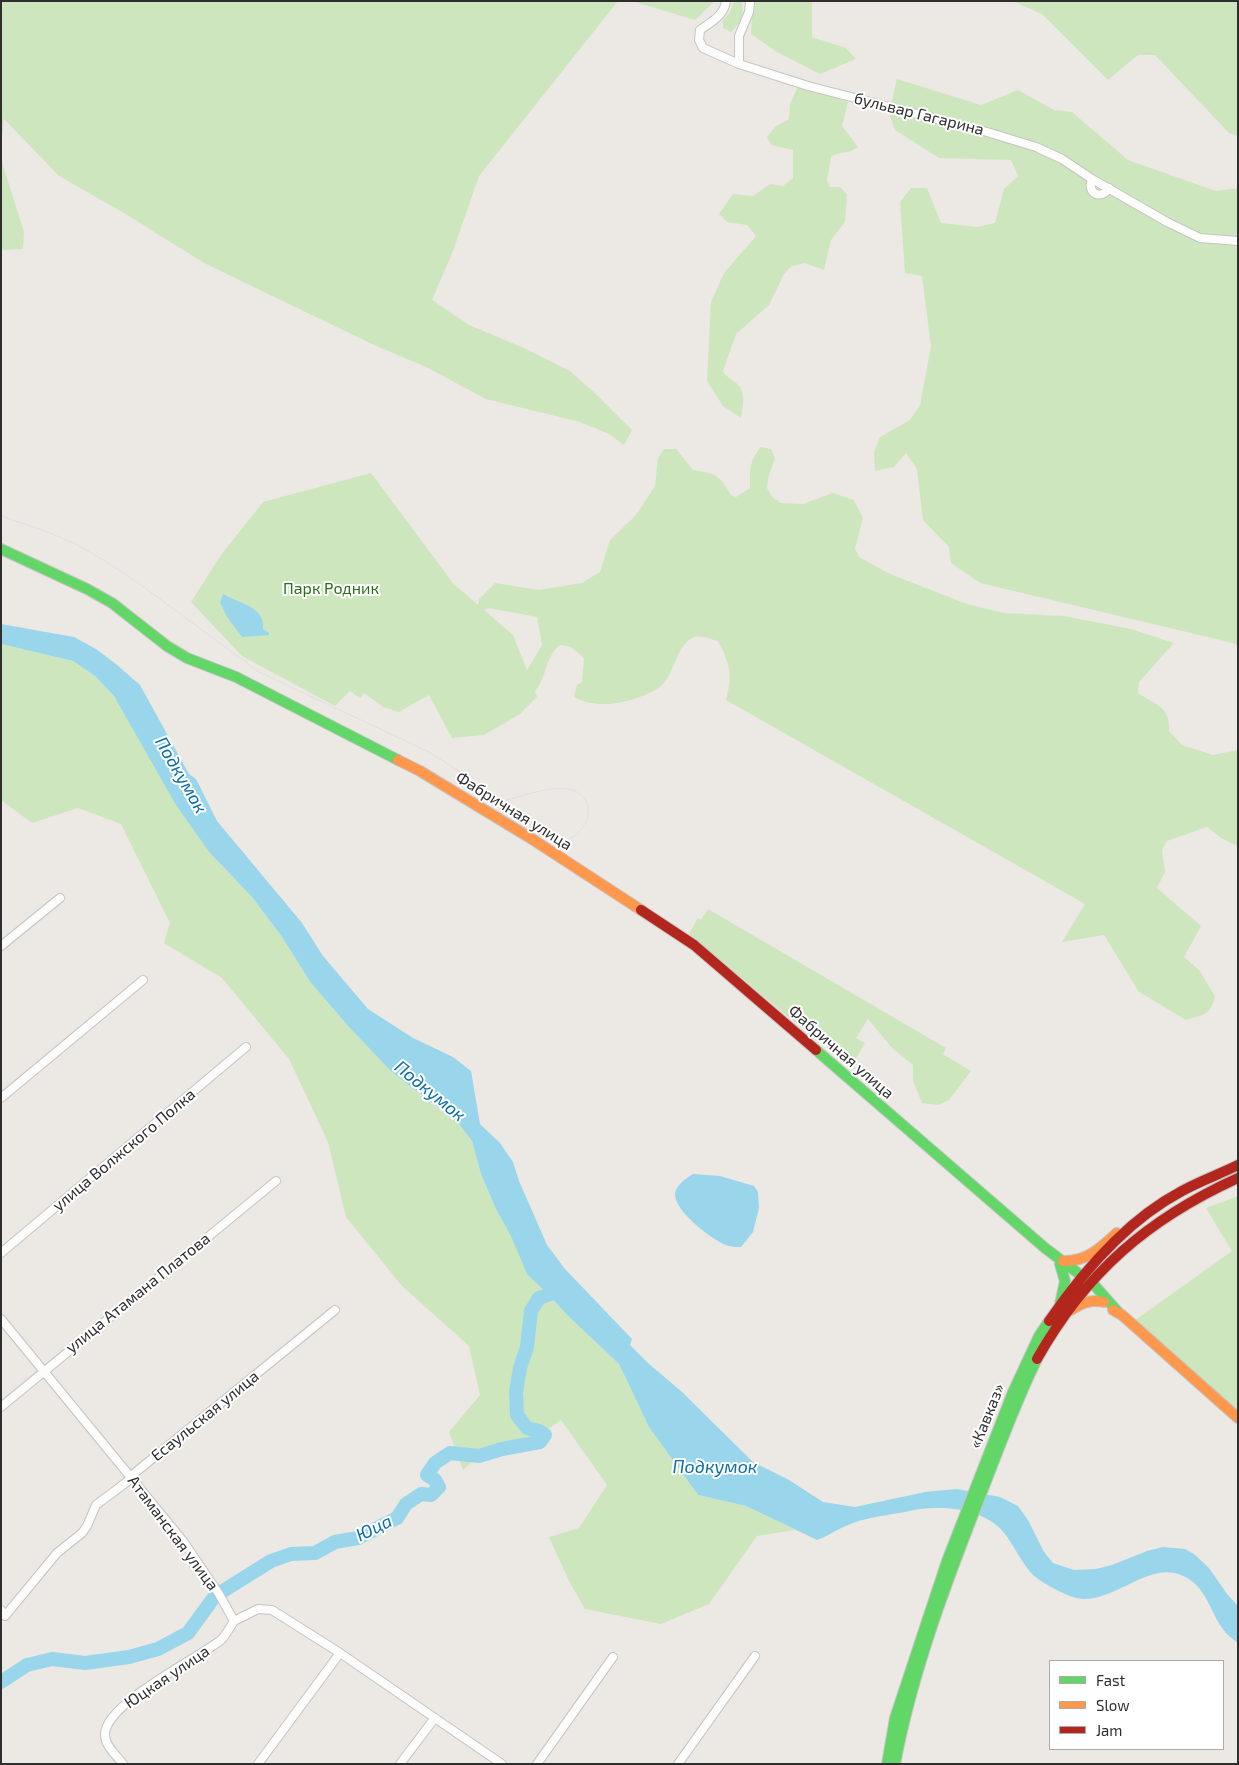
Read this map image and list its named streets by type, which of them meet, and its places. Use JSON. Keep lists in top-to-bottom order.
{
  "streets": {
    "main road": ["Фабричная улица", "«Кавказ»"],
    "street": [
      "бульвар Гагарина",
      "улица Волжского Полка",
      "улица Атамана Платова",
      "Есаульская улица",
      "Атаманская улица",
      "Юцкая улица"
    ]
  },
  "crossings": [
    ["Фабричная улица", "«Кавказ»"],
    ["улица Атамана Платова", "Атаманская улица"],
    ["Есаульская улица", "Атаманская улица"],
    ["Атаманская улица", "Юцкая улица"]
  ],
  "water": ["Подкумок", "Юца"],
  "parks": ["Парк Родник"],
  "legend": ["Fast", "Slow", "Jam"]
}
